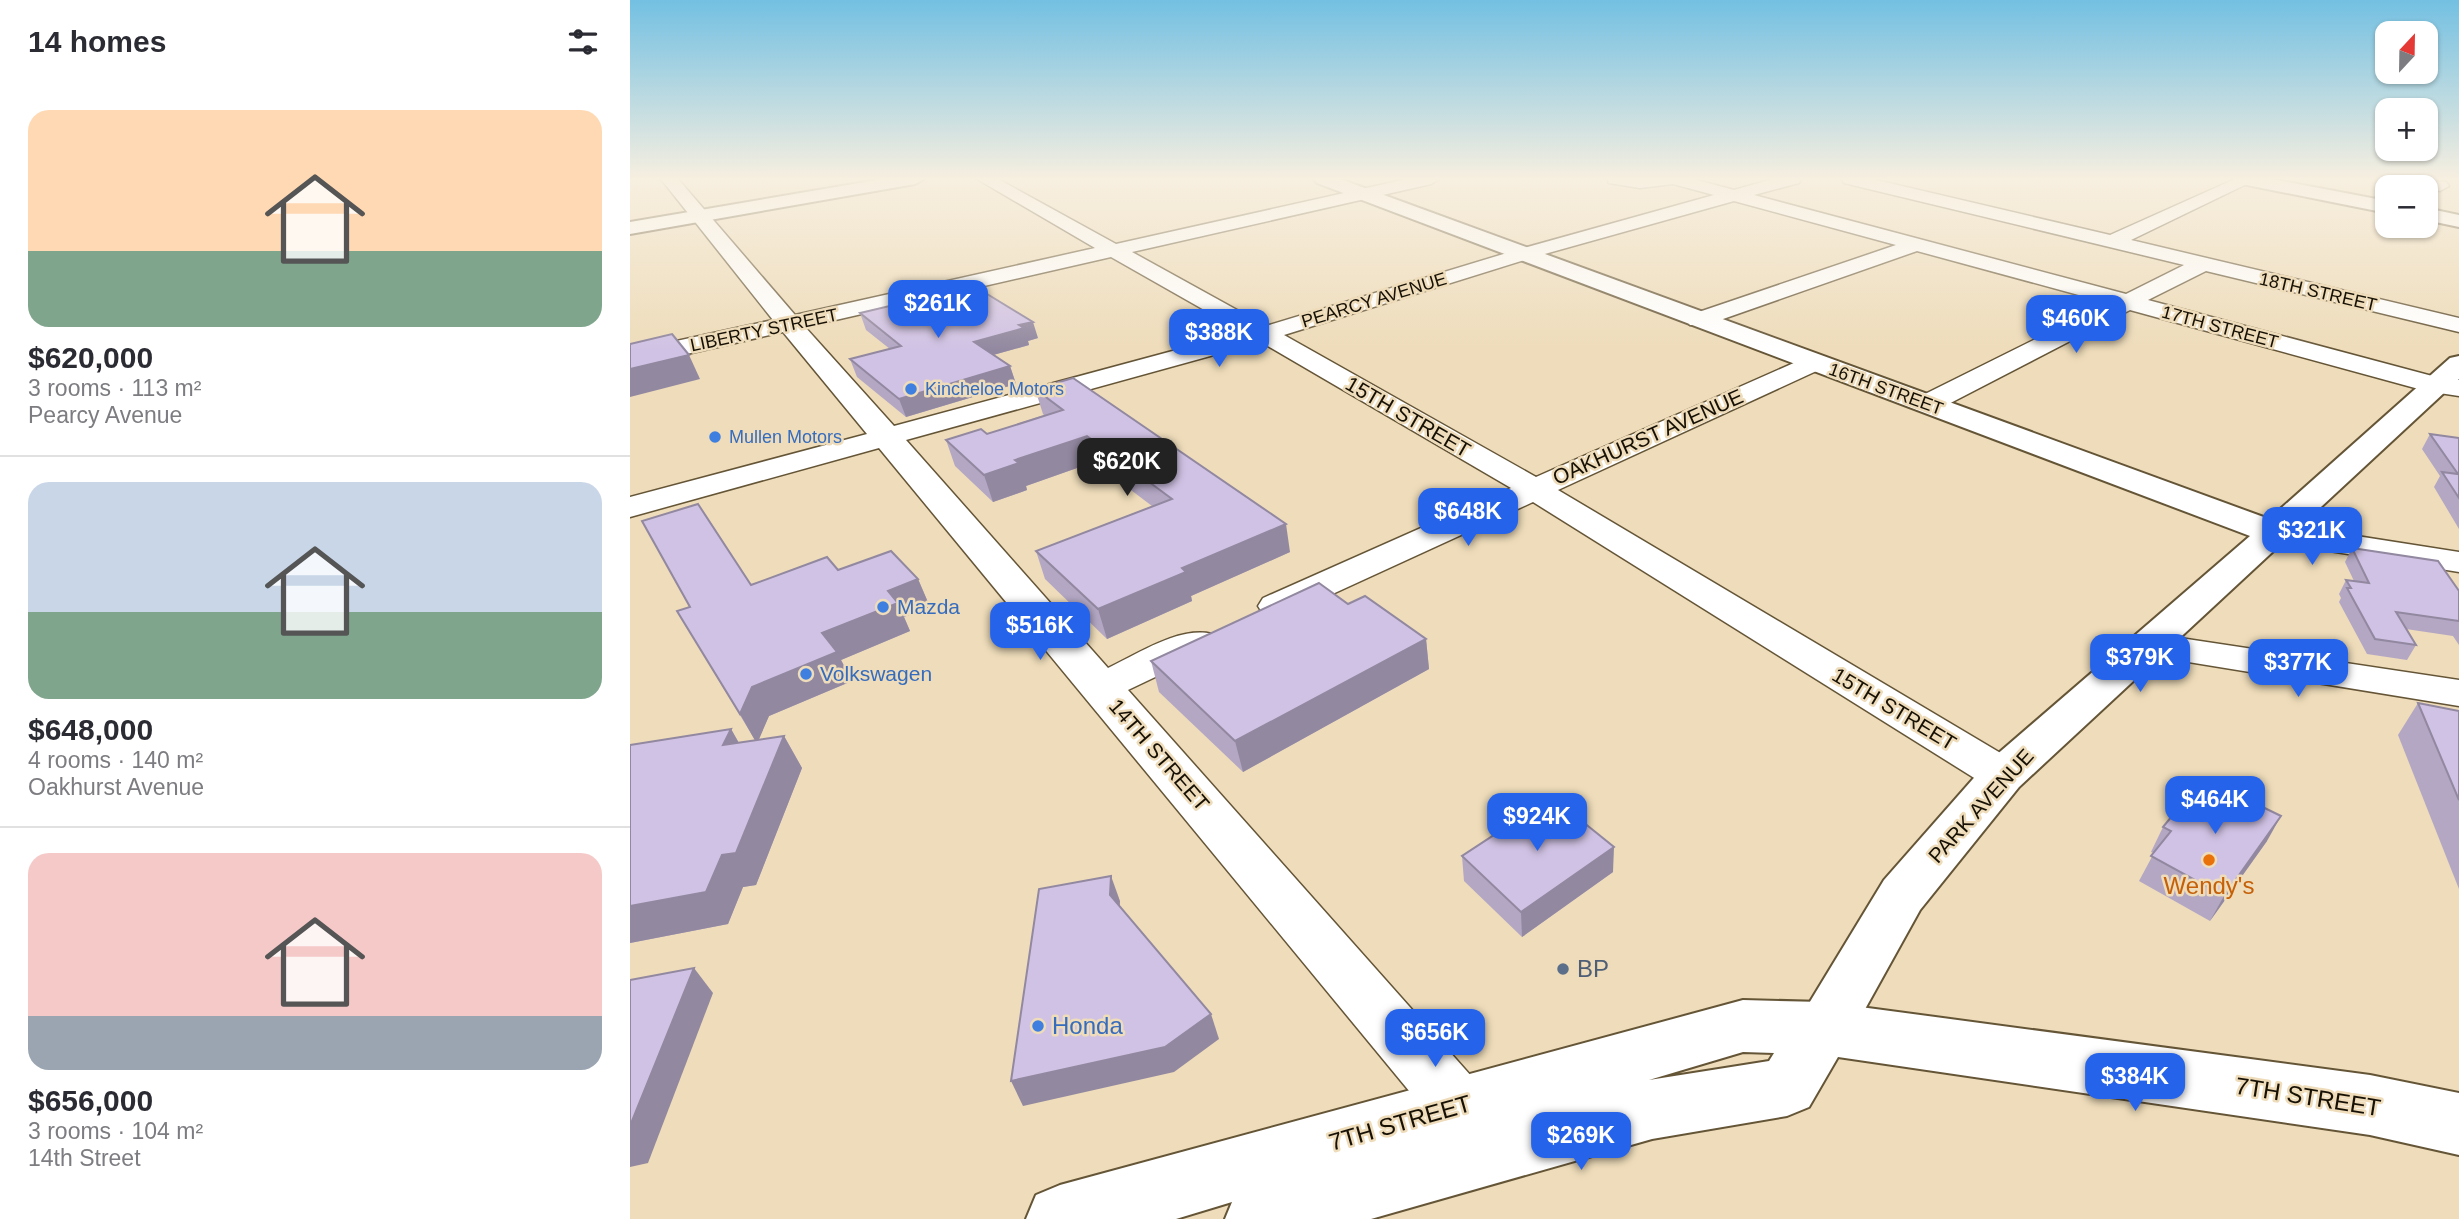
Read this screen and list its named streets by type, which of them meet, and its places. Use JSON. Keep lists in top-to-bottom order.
{
  "streets": {
    "street": [
      "18TH STREET",
      "PEARCY AVENUE",
      "17TH STREET",
      "LIBERTY STREET",
      "16TH STREET",
      "15TH STREET",
      "OAKHURST AVENUE",
      "14TH STREET",
      "PARK AVENUE",
      "7TH STREET"
    ]
  },
  "crossings": [
    ["PEARCY AVENUE", "16TH STREET"],
    ["PEARCY AVENUE", "15TH STREET"],
    ["PEARCY AVENUE", "14TH STREET"],
    ["17TH STREET", "PARK AVENUE"],
    ["LIBERTY STREET", "15TH STREET"],
    ["LIBERTY STREET", "14TH STREET"],
    ["16TH STREET", "OAKHURST AVENUE"],
    ["16TH STREET", "PARK AVENUE"],
    ["15TH STREET", "OAKHURST AVENUE"],
    ["15TH STREET", "PARK AVENUE"],
    ["OAKHURST AVENUE", "14TH STREET"],
    ["14TH STREET", "7TH STREET"],
    ["PARK AVENUE", "7TH STREET"]
  ],
  "places": [
    "Kincheloe Motors",
    "Mullen Motors",
    "Mazda",
    "Volkswagen",
    "Wendy's",
    "BP",
    "Honda"
  ],
  "north": "top",
  "page": {
    "heading": "14 homes",
    "map_buttons": ["+", "−"],
    "list": [
      {
        "name": "$620,000",
        "note": "3 rooms · 113 m² · Pearcy Avenue"
      },
      {
        "name": "$648,000",
        "note": "4 rooms · 140 m² · Oakhurst Avenue"
      },
      {
        "name": "$656,000",
        "note": "3 rooms · 104 m² · 14th Street"
      }
    ],
    "price": [
      "$261K",
      "$460K",
      "$388K",
      "$620K",
      "$648K",
      "$321K",
      "$516K",
      "$379K",
      "$377K",
      "$464K",
      "$924K",
      "$656K",
      "$384K",
      "$269K"
    ]
  }
}
